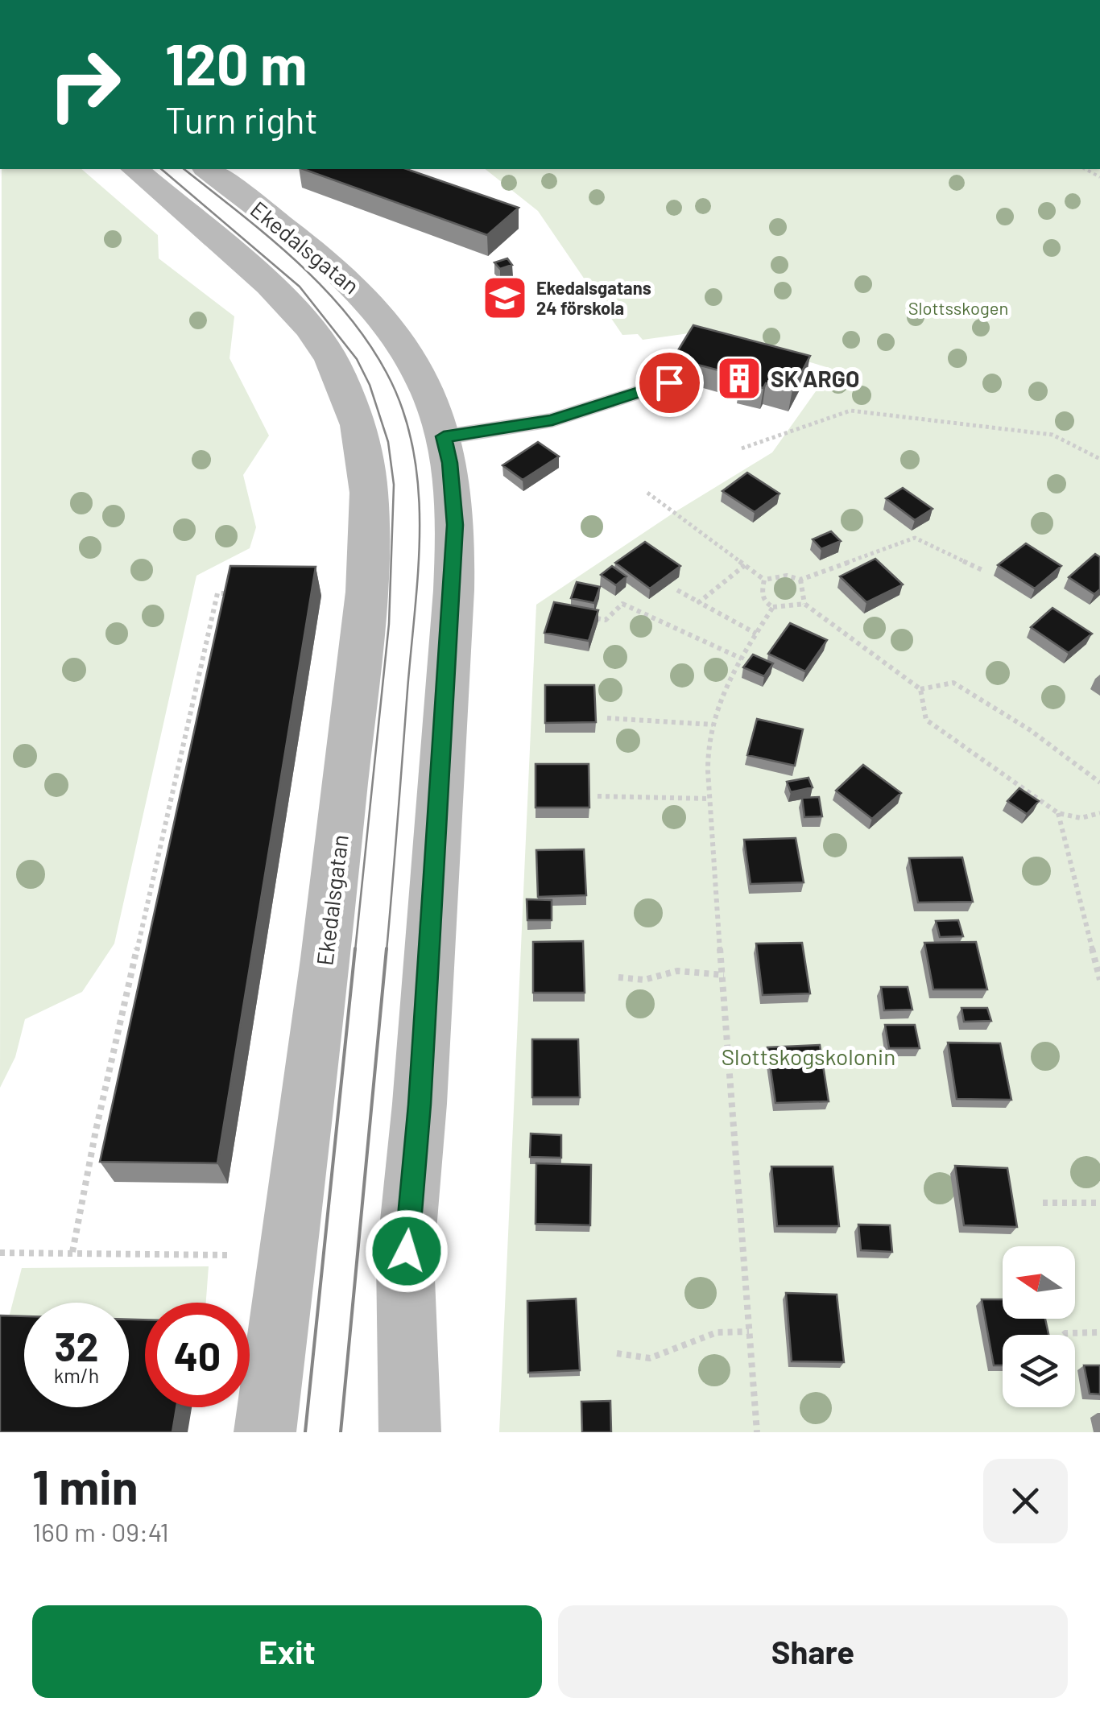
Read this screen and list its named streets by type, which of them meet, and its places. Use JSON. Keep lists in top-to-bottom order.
{
  "streets": {
    "street": ["Ekedalsgatan"]
  },
  "parks": ["Slottsskogen", "Slottskogskolonin"],
  "places": {
    "school or university": ["Ekedalsgatans 24 förskola"],
    "building": ["SK ARGO"]
  },
  "north": "left",
  "page": {
    "turn": ["120 m", "Turn right"],
    "speed": "32 km/h",
    "limit": "40",
    "heading": ["1 min", "160 m · 09:41"],
    "buttons": ["Exit", "Share"]
  }
}
